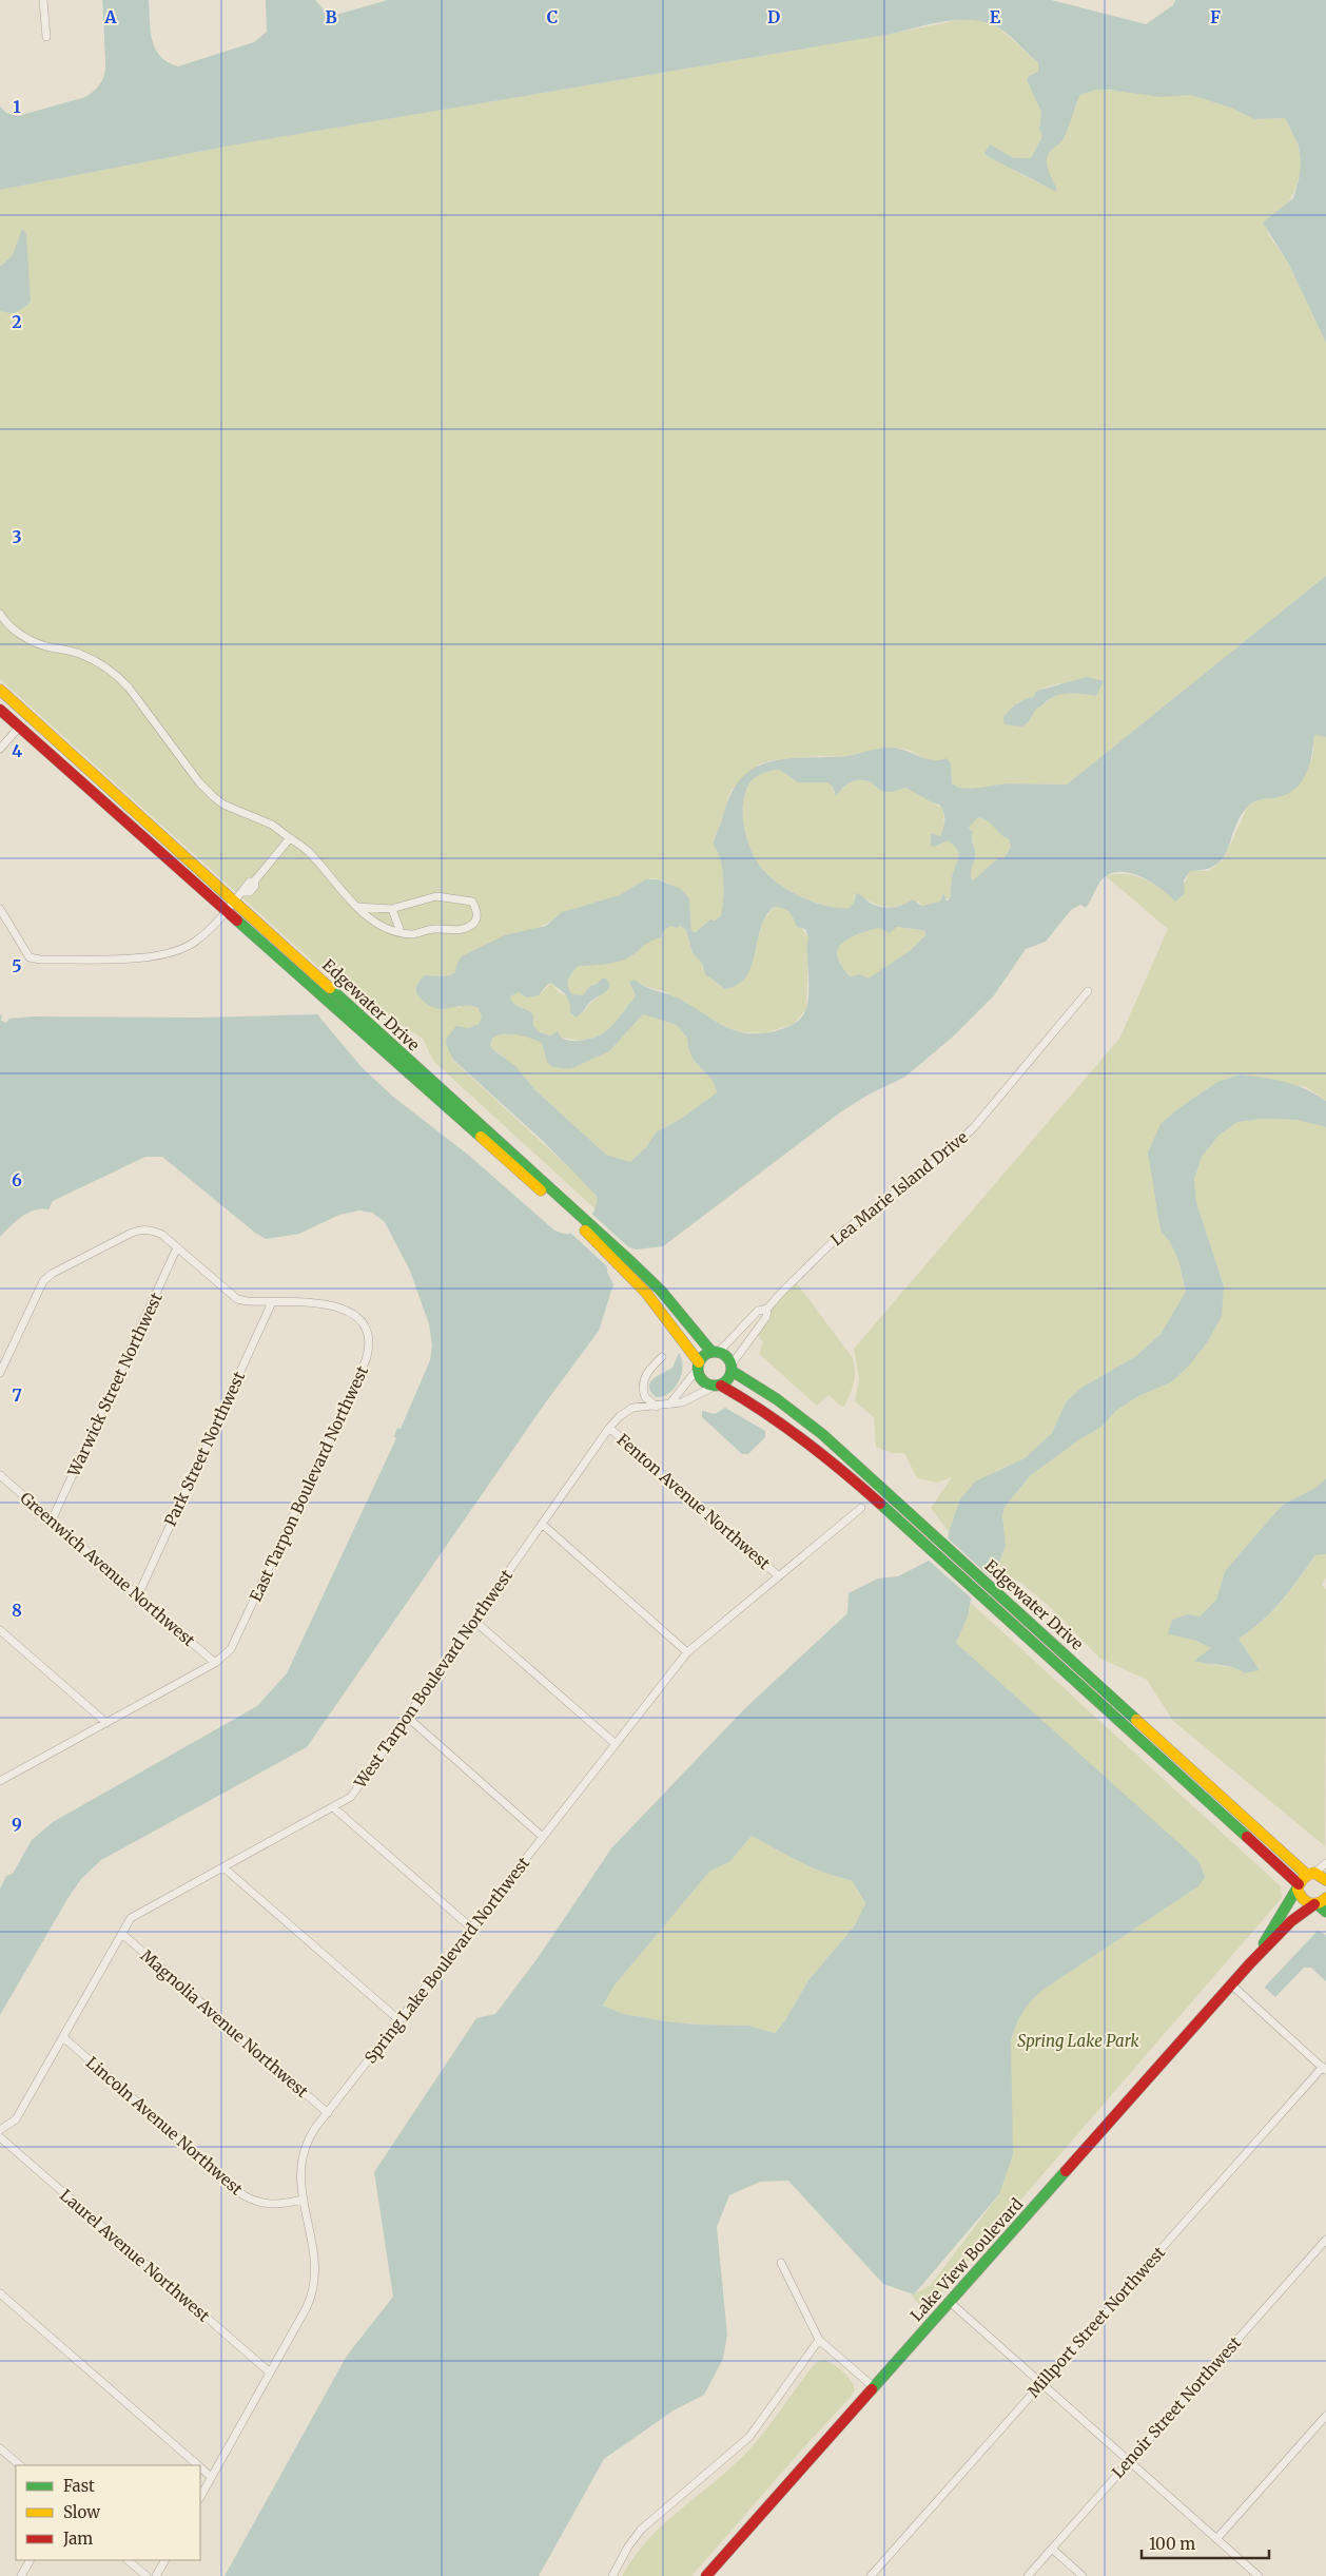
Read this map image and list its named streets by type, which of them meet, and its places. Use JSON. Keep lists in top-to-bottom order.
{
  "streets": {
    "street": [
      "Edgewater Drive",
      "Lea Marie Island Drive",
      "Warwick Street Northwest",
      "Park Street Northwest",
      "East Tarpon Boulevard Northwest",
      "Fenton Avenue Northwest",
      "Greenwich Avenue Northwest",
      "West Tarpon Boulevard Northwest",
      "Spring Lake Boulevard Northwest",
      "Magnolia Avenue Northwest",
      "Lincoln Avenue Northwest",
      "Laurel Avenue Northwest",
      "Lake View Boulevard",
      "Millport Street Northwest",
      "Lenoir Street Northwest"
    ]
  },
  "crossings": [
    ["Edgewater Drive", "Lea Marie Island Drive"],
    ["Edgewater Drive", "West Tarpon Boulevard Northwest"],
    ["Edgewater Drive", "Lake View Boulevard"],
    ["Lea Marie Island Drive", "West Tarpon Boulevard Northwest"],
    ["Warwick Street Northwest", "East Tarpon Boulevard Northwest"],
    ["Warwick Street Northwest", "Greenwich Avenue Northwest"],
    ["Park Street Northwest", "East Tarpon Boulevard Northwest"],
    ["Park Street Northwest", "Greenwich Avenue Northwest"],
    ["East Tarpon Boulevard Northwest", "Greenwich Avenue Northwest"],
    ["Fenton Avenue Northwest", "West Tarpon Boulevard Northwest"],
    ["Fenton Avenue Northwest", "Spring Lake Boulevard Northwest"],
    ["West Tarpon Boulevard Northwest", "Magnolia Avenue Northwest"],
    ["West Tarpon Boulevard Northwest", "Lincoln Avenue Northwest"],
    ["Spring Lake Boulevard Northwest", "Magnolia Avenue Northwest"],
    ["Spring Lake Boulevard Northwest", "Lincoln Avenue Northwest"],
    ["Spring Lake Boulevard Northwest", "Laurel Avenue Northwest"]
  ],
  "parks": ["Spring Lake Park"],
  "legend": ["Fast", "Slow", "Jam"],
  "scale_bar": "100 m",
  "grid": {
    "columns": [
      "A",
      "B",
      "C",
      "D",
      "E",
      "F"
    ],
    "rows": [
      "1",
      "2",
      "3",
      "4",
      "5",
      "6",
      "7",
      "8",
      "9"
    ]
  }
}
